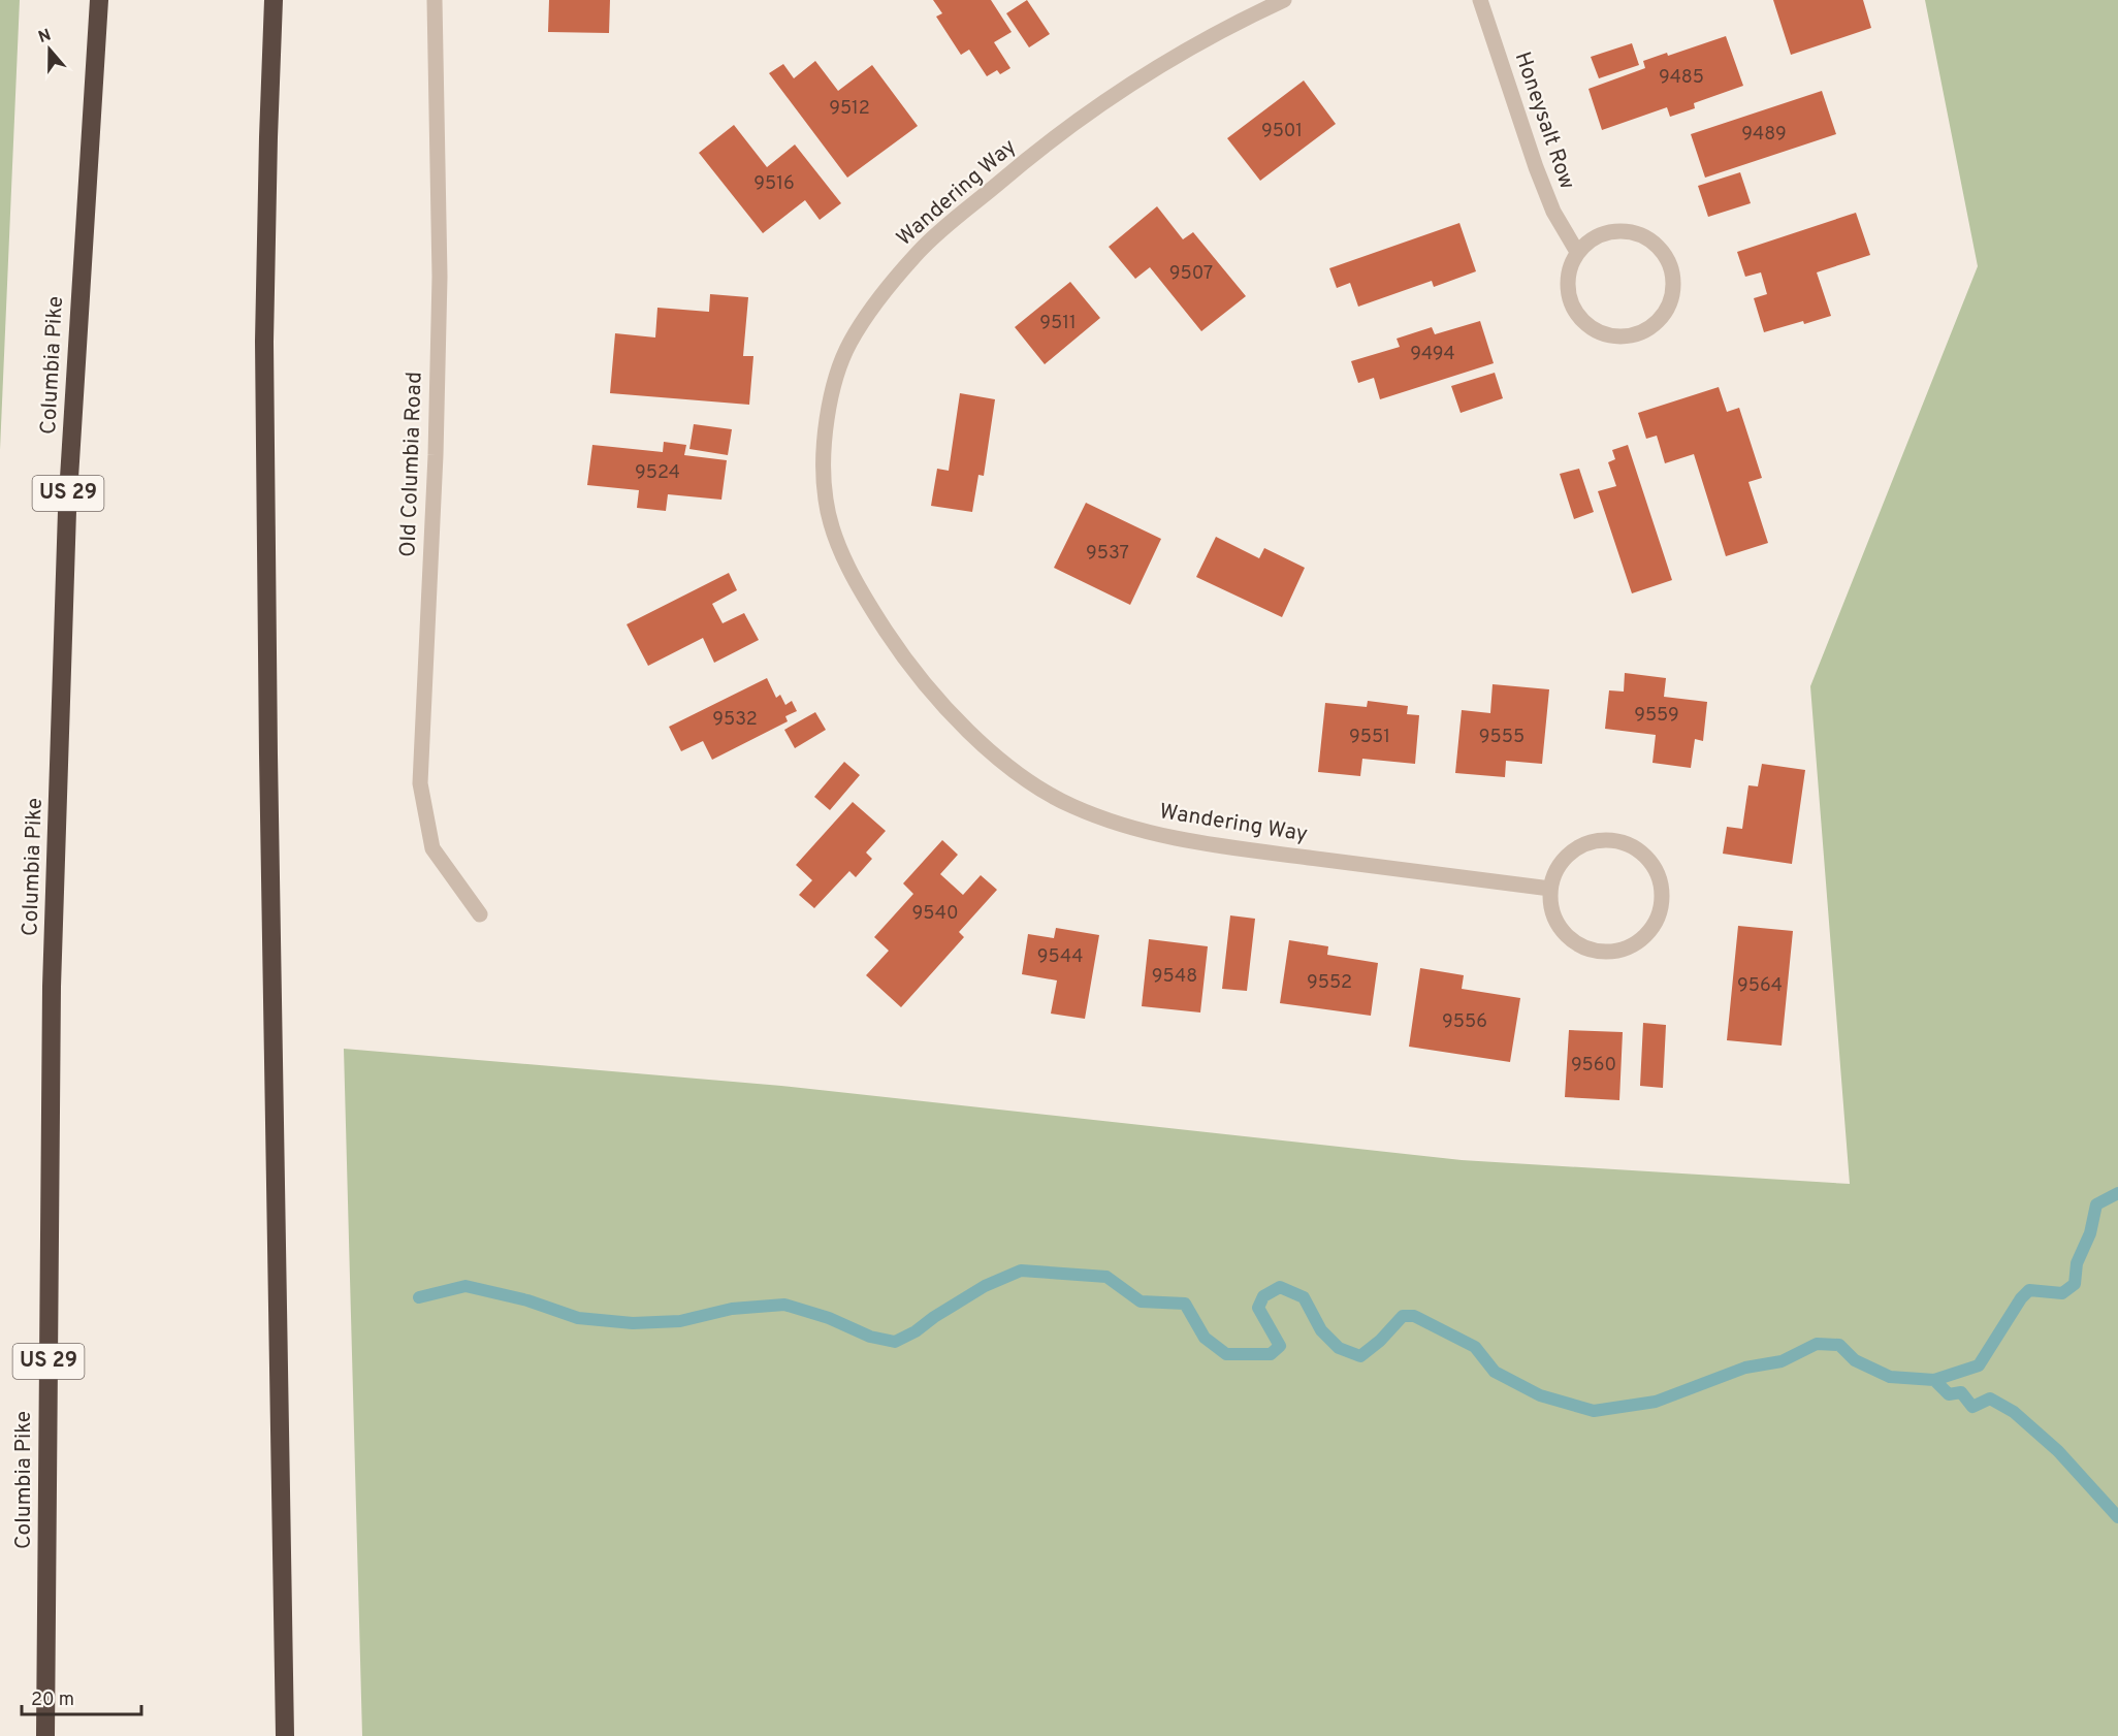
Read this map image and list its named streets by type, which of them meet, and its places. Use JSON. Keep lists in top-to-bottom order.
{
  "streets": {
    "highway": ["Columbia Pike", "US 29"],
    "street": ["Honeysalt Row", "Wandering Way", "Old Columbia Road"]
  },
  "house_numbers": [
    "9485",
    "9512",
    "9501",
    "9489",
    "9516",
    "9507",
    "9511",
    "9494",
    "9524",
    "9537",
    "9559",
    "9532",
    "9551",
    "9555",
    "9540",
    "9544",
    "9548",
    "9552",
    "9564",
    "9556",
    "9560"
  ],
  "scale_bar": "20 m",
  "north": "top"
}
